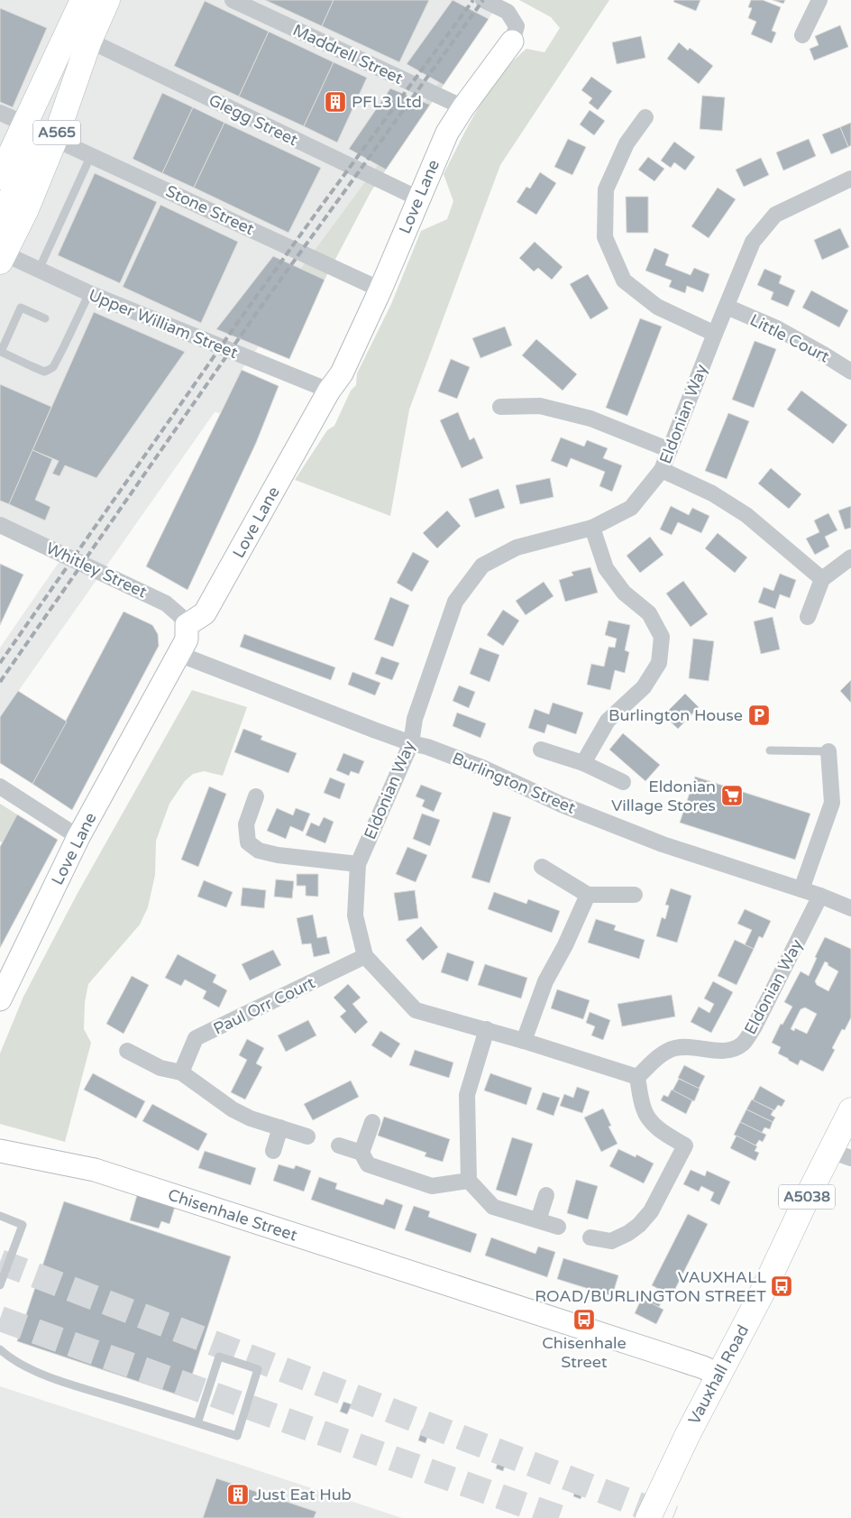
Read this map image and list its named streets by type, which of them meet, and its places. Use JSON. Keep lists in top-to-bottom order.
{
  "streets": {
    "main road": ["A565", "A5038", "Vauxhall Road"],
    "street": [
      "Maddrell Street",
      "Glegg Street",
      "Love Lane",
      "Stone Street",
      "Upper William Street",
      "Little Court",
      "Eldonian Way",
      "Whitley Street",
      "Burlington Street",
      "Paul Orr Court",
      "Chisenhale Street"
    ]
  },
  "crossings": [
    ["Maddrell Street", "Love Lane"],
    ["Glegg Street", "Love Lane"],
    ["A565", "Stone Street"],
    ["A565", "Upper William Street"],
    ["Love Lane", "Stone Street"],
    ["Love Lane", "Upper William Street"],
    ["Love Lane", "Whitley Street"],
    ["Love Lane", "Burlington Street"],
    ["Little Court", "Eldonian Way"],
    ["Eldonian Way", "Burlington Street"],
    ["Eldonian Way", "Paul Orr Court"],
    ["Chisenhale Street", "Vauxhall Road"]
  ],
  "places": {
    "building": ["PFL3 Ltd", "Just Eat Hub"],
    "parking": ["Burlington House"],
    "supermarket": ["Eldonian Village Stores"],
    "bus stop": ["VAUXHALL ROAD/BURLINGTON STREET", "Chisenhale Street"]
  }
}
